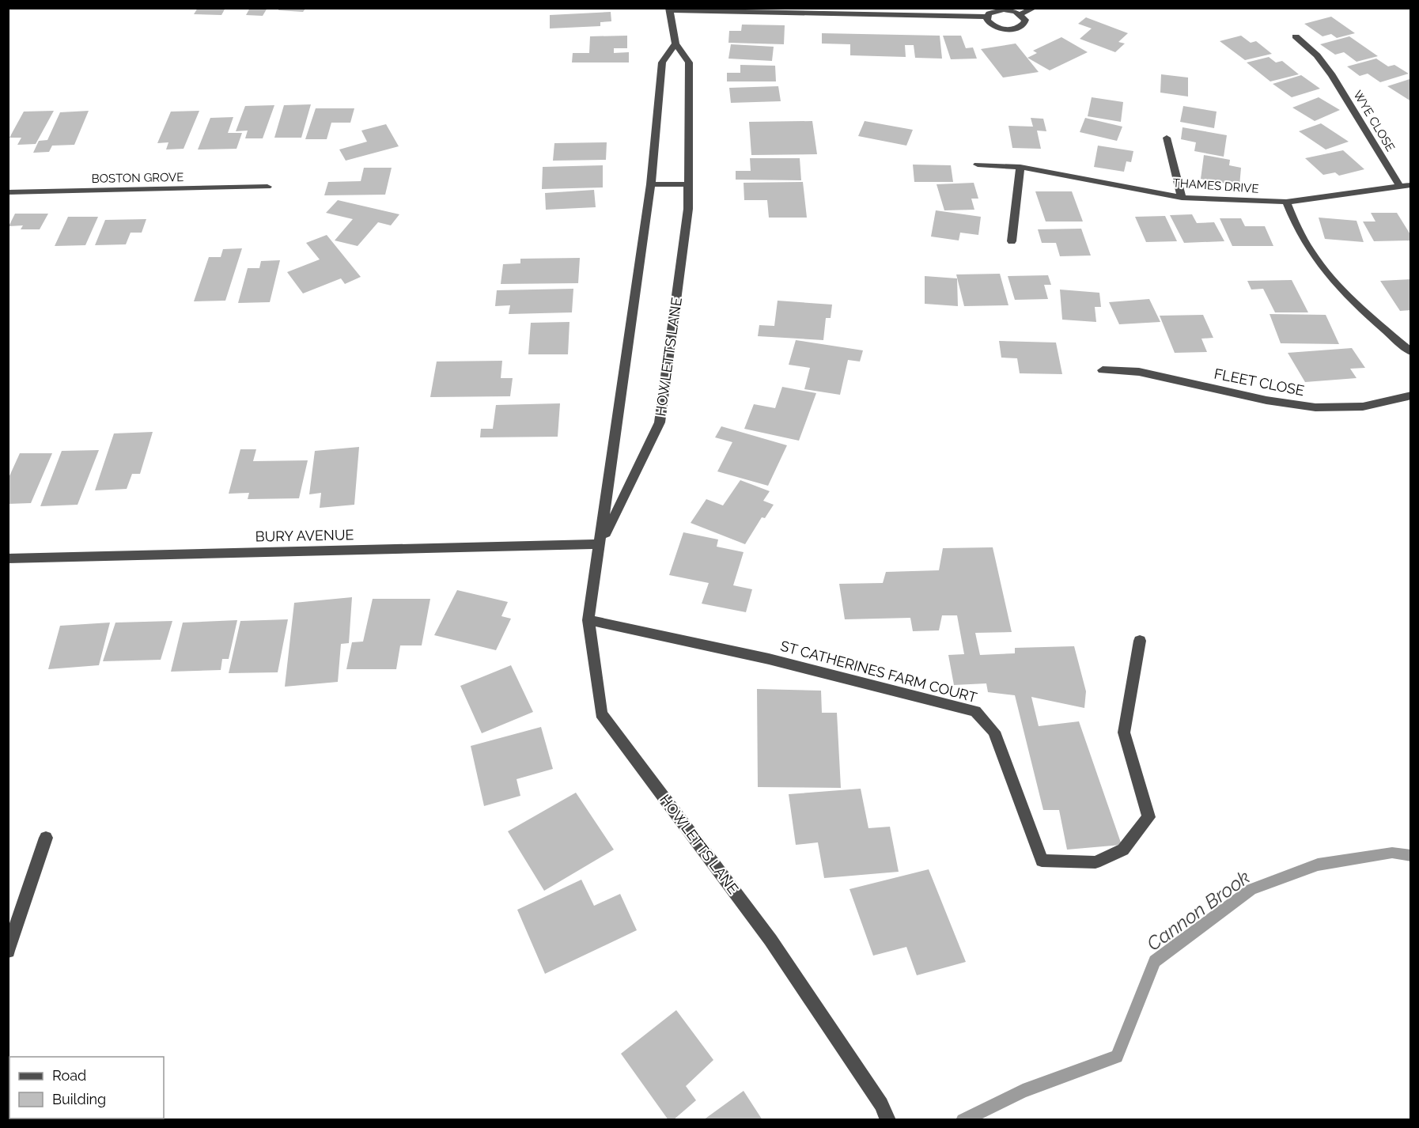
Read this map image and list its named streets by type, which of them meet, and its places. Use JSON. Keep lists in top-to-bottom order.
{
  "streets": {
    "street": [
      "WYE CLOSE",
      "BOSTON GROVE",
      "THAMES DRIVE",
      "HOWLETTS LANE",
      "FLEET CLOSE",
      "BURY AVENUE",
      "ST CATHERINES FARM COURT"
    ]
  },
  "crossings": [
    ["WYE CLOSE", "THAMES DRIVE"],
    ["HOWLETTS LANE", "BURY AVENUE"],
    ["HOWLETTS LANE", "ST CATHERINES FARM COURT"]
  ],
  "water": ["Cannon Brook"],
  "legend": ["Road", "Building"]
}
